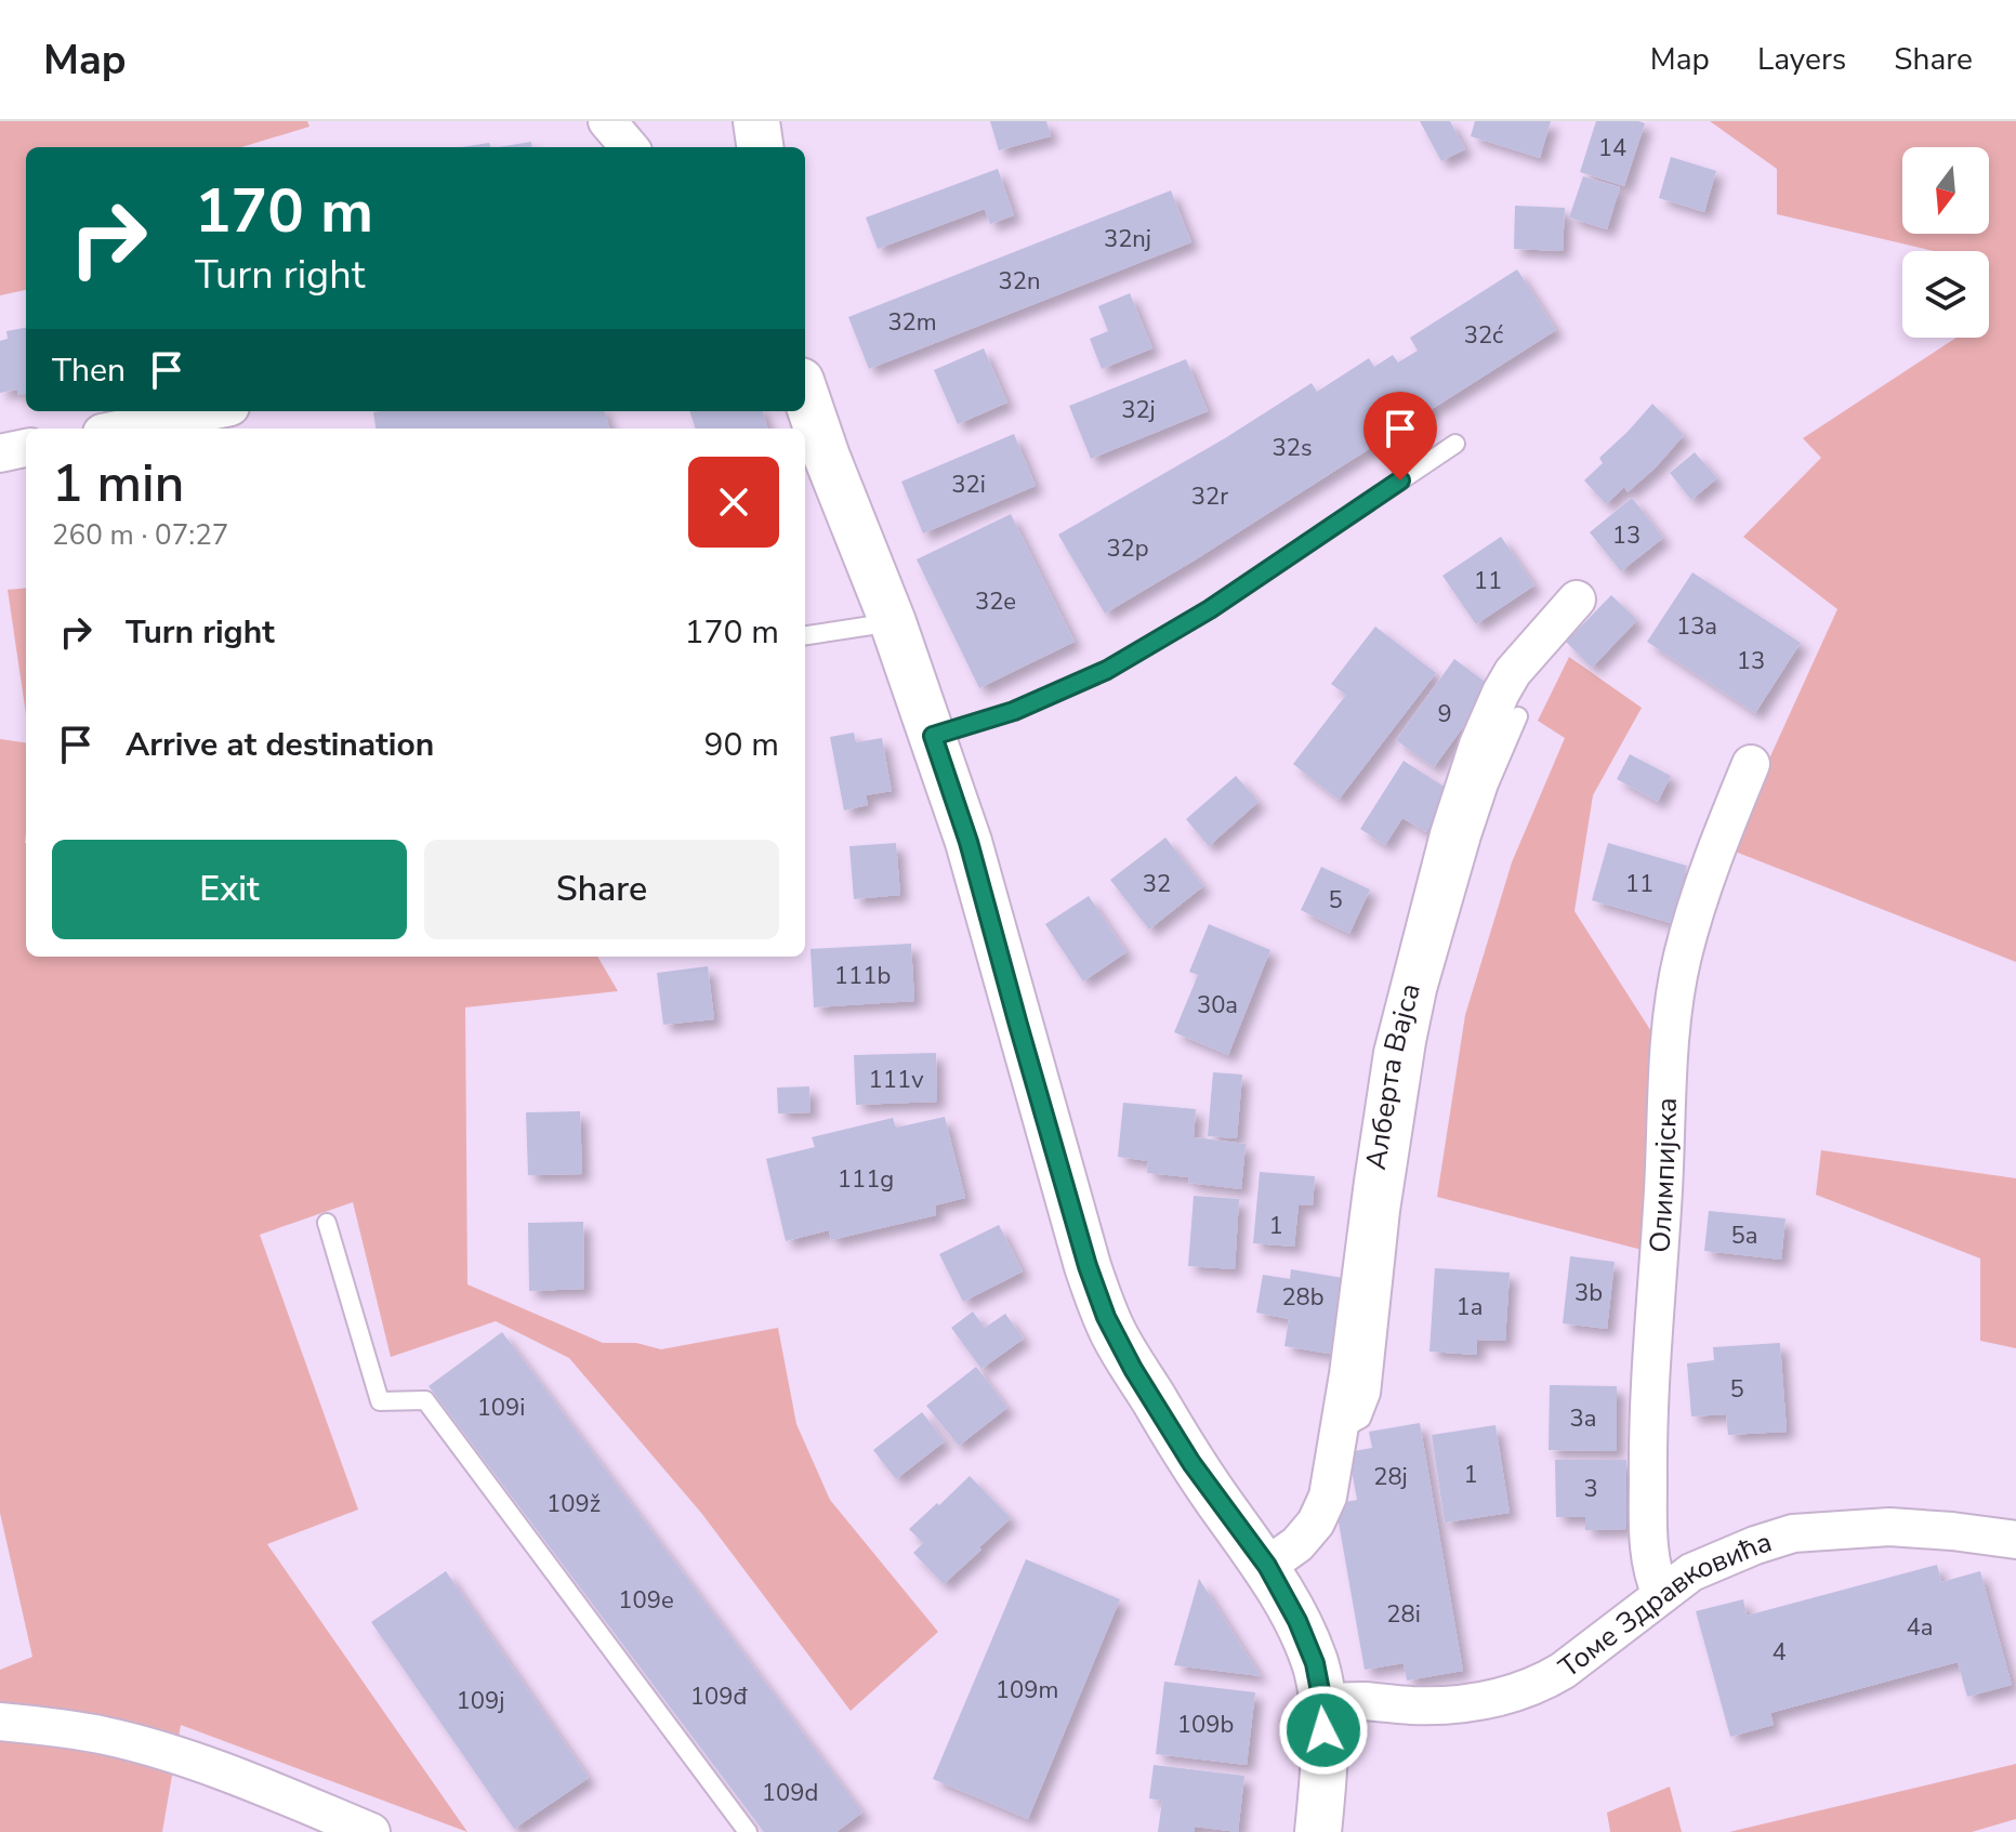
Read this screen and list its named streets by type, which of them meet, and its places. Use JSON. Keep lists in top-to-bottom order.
{
  "streets": {
    "street": ["Алберта Вајса", "Олимпијска", "Томе Здравковића"]
  },
  "crossings": [
    ["Олимпијска", "Томе Здравковића"]
  ],
  "house_numbers": [
    "14",
    "32nj",
    "32n",
    "32m",
    "32ć",
    "32j",
    "32s",
    "32i",
    "32r",
    "13",
    "32p",
    "11",
    "32e",
    "13a",
    "13",
    "9",
    "32",
    "11",
    "5",
    "111b",
    "30a",
    "111v",
    "111g",
    "1",
    "5a",
    "3b",
    "28b",
    "1a",
    "5",
    "109i",
    "3a",
    "1",
    "28j",
    "3",
    "109ž",
    "109e",
    "28i",
    "4a",
    "4",
    "109m",
    "109đ",
    "109j",
    "109b",
    "109d"
  ],
  "north": "bottom",
  "page": {
    "header": "Map",
    "nav": ["Map", "Layers", "Share"],
    "turn": ["170 m", "Turn right"],
    "then": "Then",
    "heading": ["1 min", "260 m · 07:27"],
    "list": [
      {
        "name": "Turn right",
        "value": "170 m"
      },
      {
        "name": "Arrive at destination",
        "value": "90 m"
      }
    ],
    "buttons": ["Exit", "Share"]
  }
}
